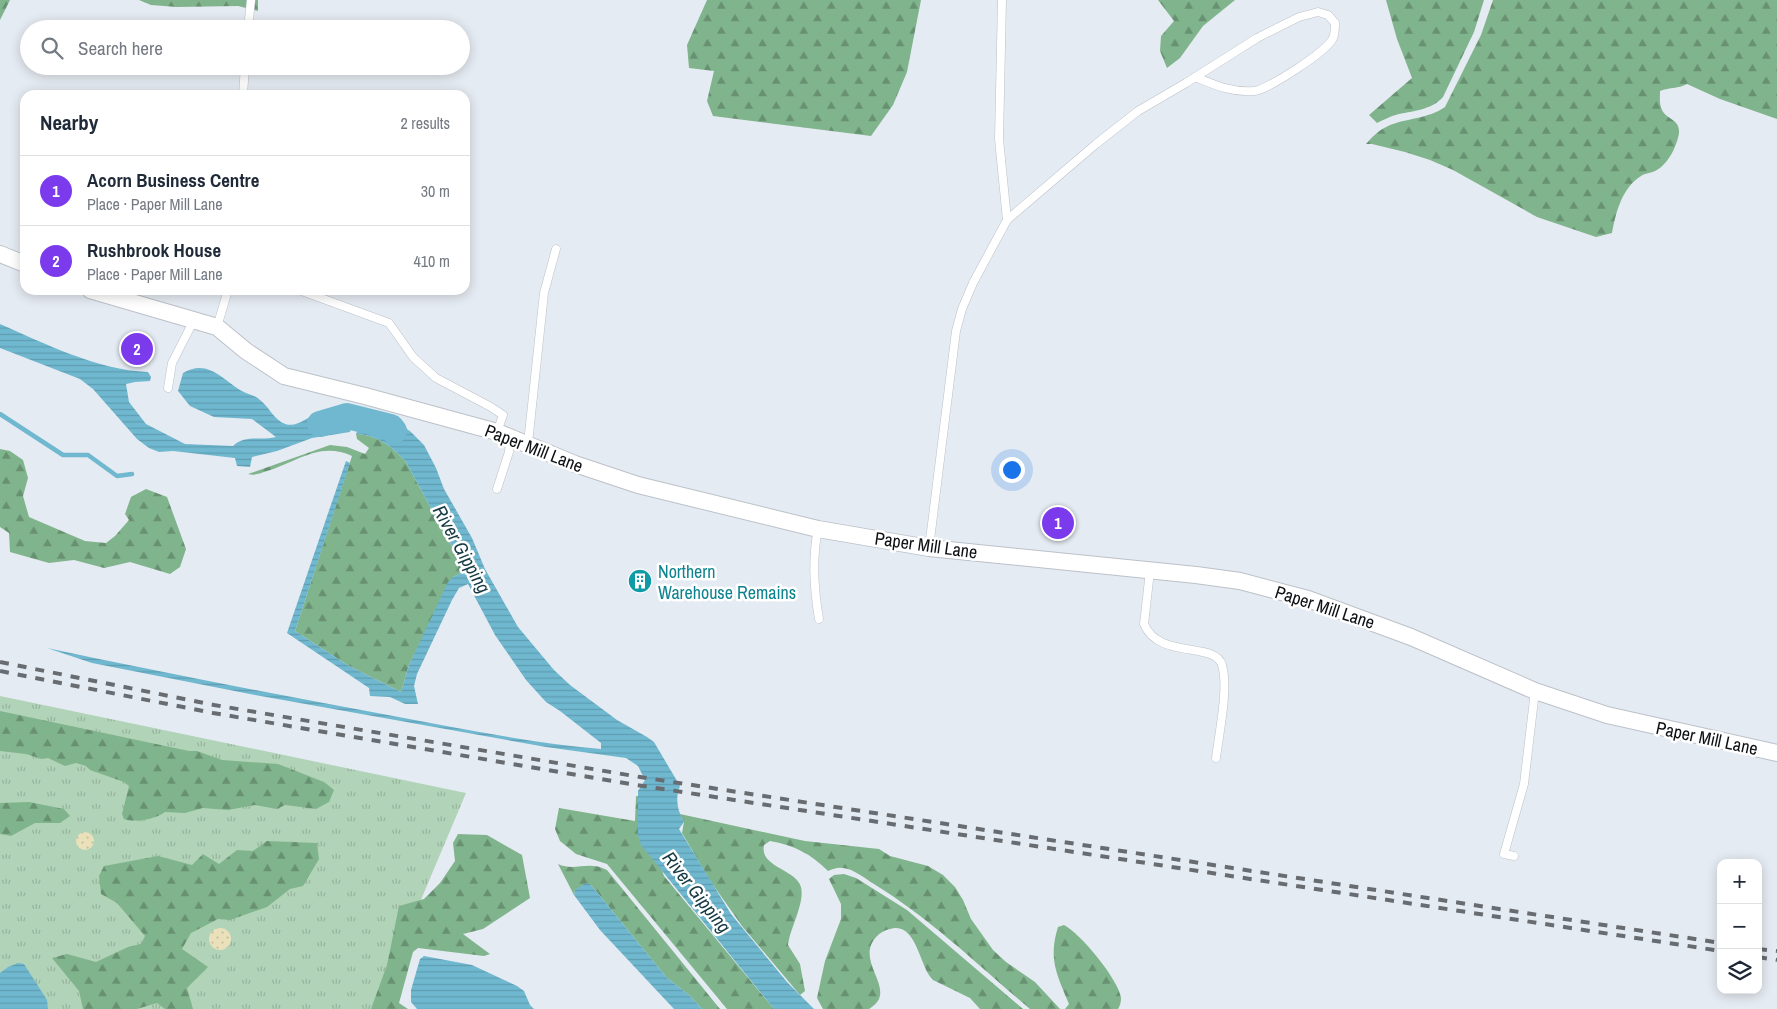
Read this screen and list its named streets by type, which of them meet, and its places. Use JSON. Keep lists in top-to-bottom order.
{
  "streets": {
    "street": ["Paper Mill Lane"]
  },
  "water": ["River Gipping"],
  "places": {
    "building": ["Northern Warehouse Remains"]
  },
  "page": {
    "search": "Search here",
    "heading": ["Nearby", "2 results"],
    "list": [
      {
        "mark": "1",
        "name": "Acorn Business Centre",
        "note": "Place · Paper Mill Lane",
        "value": "30 m"
      },
      {
        "mark": "2",
        "name": "Rushbrook House",
        "note": "Place · Paper Mill Lane",
        "value": "410 m"
      }
    ],
    "pins": ["2", "1"],
    "map_buttons": ["+", "−"]
  }
}
